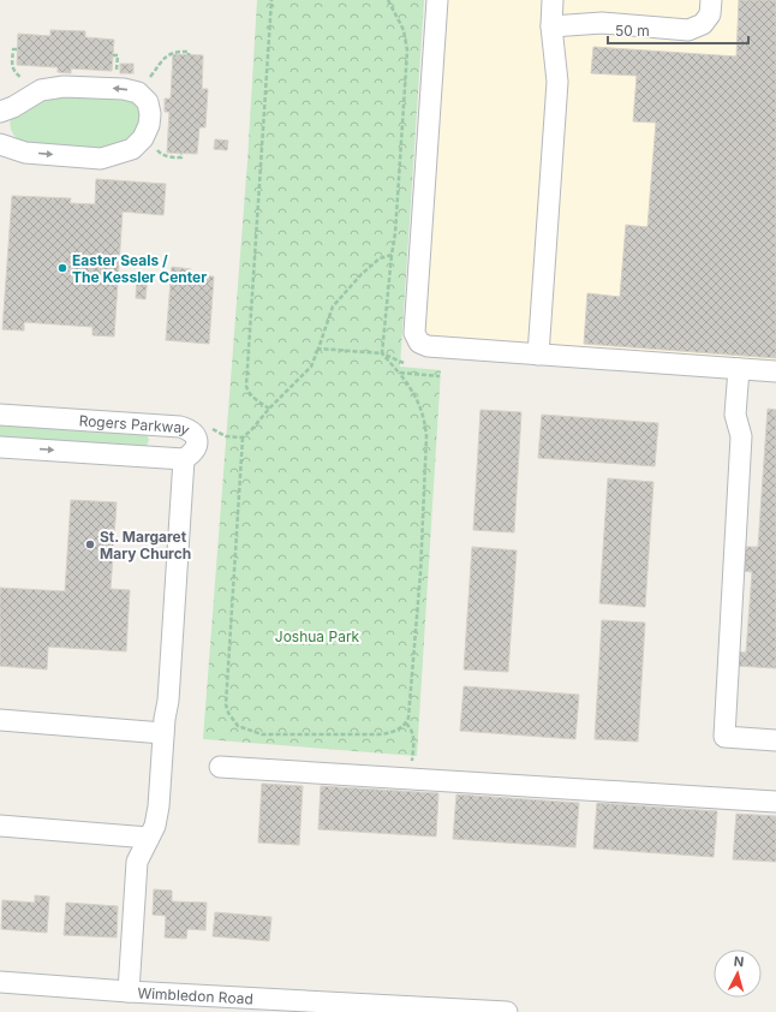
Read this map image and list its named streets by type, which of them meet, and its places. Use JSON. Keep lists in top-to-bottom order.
{
  "streets": {
    "street": ["Rogers Parkway", "Wimbledon Road"]
  },
  "one_way": ["Rogers Parkway"],
  "parks": ["Joshua Park"],
  "places": ["Easter Seals / The Kessler Center", "St. Margaret Mary Church"],
  "scale_bar": "50 m",
  "north": "top"
}
